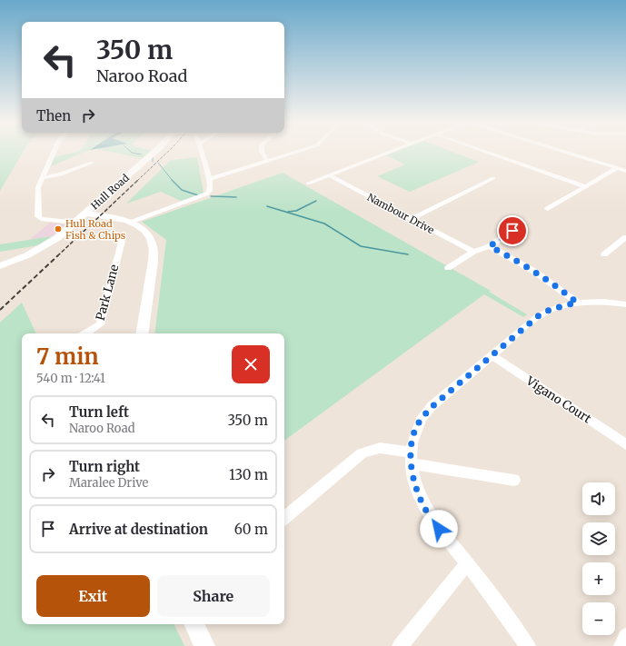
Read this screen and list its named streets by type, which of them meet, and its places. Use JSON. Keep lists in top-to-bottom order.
{
  "streets": {
    "main road": ["Hull Road"],
    "street": ["Nambour Drive", "Park Lane", "Vigano Court"]
  },
  "places": ["Hull Road Fish & Chips"],
  "page": {
    "turn": ["350 m", "Naroo Road"],
    "then": "Then",
    "heading": ["7 min", "540 m · 12:41"],
    "list": [
      {
        "name": "Turn left",
        "note": "Naroo Road",
        "value": "350 m"
      },
      {
        "name": "Turn right",
        "note": "Maralee Drive",
        "value": "130 m"
      },
      {
        "name": "Arrive at destination",
        "value": "60 m"
      }
    ],
    "map_buttons": ["+", "−"],
    "buttons": ["Exit", "Share"]
  }
}
